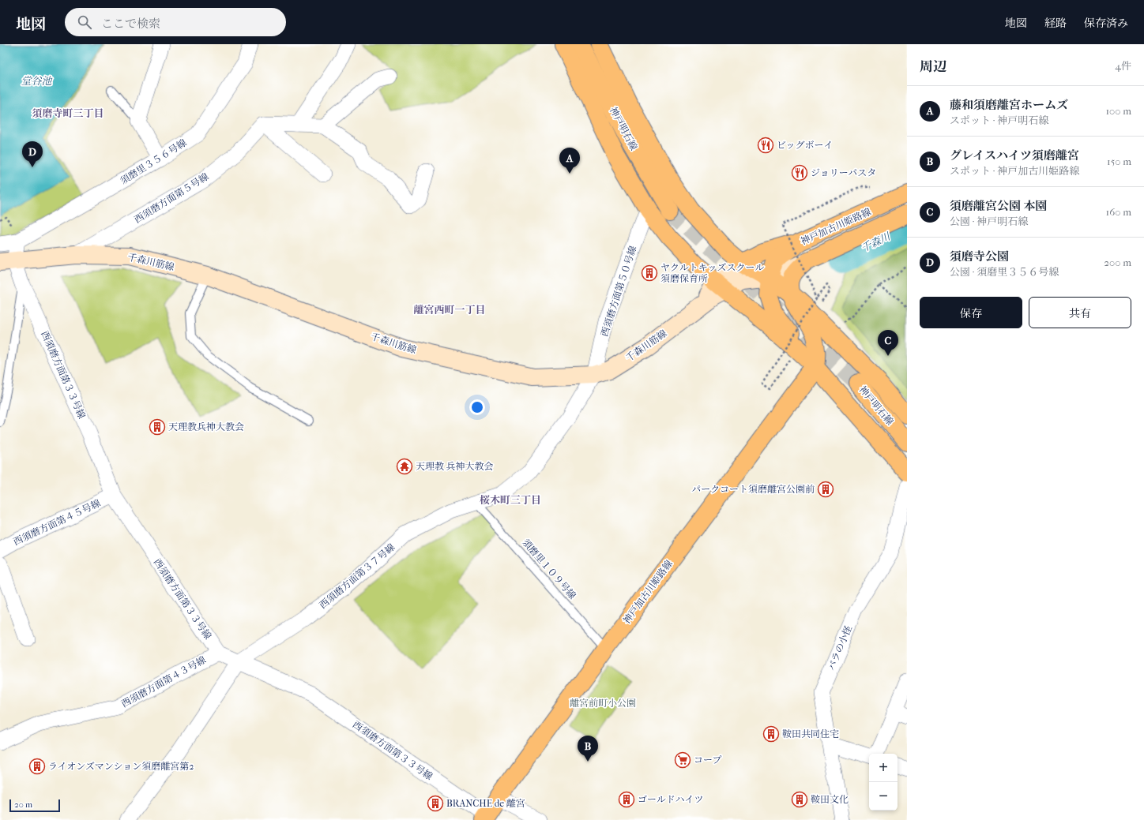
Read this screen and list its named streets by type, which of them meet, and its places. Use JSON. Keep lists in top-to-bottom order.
{
  "streets": {
    "main road": ["神戸明石線", "神戸加古川姫路線"],
    "street": [
      "須磨里３５６号線",
      "西須磨方面第５号線",
      "千森川筋線",
      "西須磨方面第５０号線",
      "西須磨方面第３３号線",
      "西須磨方面第４５号線",
      "西須磨方面第３７号線",
      "バラの小怪",
      "西須磨方面第４３号線"
    ],
    "lane": ["須磨里１０９号線"]
  },
  "crossings": [
    ["西須磨方面第５号線", "千森川筋線"],
    ["神戸加古川姫路線", "千森川筋線"],
    ["神戸加古川姫路線", "西須磨方面第３３号線"],
    ["神戸加古川姫路線", "須磨里１０９号線"],
    ["千森川筋線", "西須磨方面第５０号線"],
    ["千森川筋線", "西須磨方面第３３号線"],
    ["千森川筋線", "西須磨方面第３７号線"],
    ["西須磨方面第５０号線", "西須磨方面第３７号線"],
    ["西須磨方面第３３号線", "西須磨方面第４５号線"],
    ["西須磨方面第３３号線", "西須磨方面第３７号線"],
    ["西須磨方面第３３号線", "西須磨方面第４３号線"],
    ["須磨里１０９号線", "西須磨方面第３７号線"]
  ],
  "districts": ["須磨寺町三丁目", "離宮西町一丁目", "桜木町三丁目"],
  "water": ["堂谷池", "千森川"],
  "parks": ["離宮前町小公園"],
  "places": {
    "restaurant": ["ビッグボーイ", "ジョリーパスタ"],
    "building": [
      "ヤクルトキッズスクール 須磨保育所",
      "天理教兵神大教会",
      "パークコート須磨離宮公園前",
      "鞍田共同住宅",
      "ライオンズマンション須磨離宮第2",
      "ゴールドハイツ",
      "鞍田文化",
      "BRANCHE de 離宮"
    ],
    "temple": ["天理教 兵神大教会"],
    "supermarket": ["コープ"]
  },
  "scale_bar": "20 m",
  "page": {
    "header": "地図",
    "search": "ここで検索",
    "nav": ["地図", "経路", "保存済み"],
    "heading": ["周辺", "4件"],
    "list": [
      {
        "mark": "A",
        "name": "藤和須磨離宮ホームズ",
        "note": "スポット · 神戸明石線",
        "value": "100 m"
      },
      {
        "mark": "B",
        "name": "グレイスハイツ須磨離宮",
        "note": "スポット · 神戸加古川姫路線",
        "value": "150 m"
      },
      {
        "mark": "C",
        "name": "須磨離宮公園 本園",
        "note": "公園 · 神戸明石線",
        "value": "160 m"
      },
      {
        "mark": "D",
        "name": "須磨寺公園",
        "note": "公園 · 須磨里３５６号線",
        "value": "200 m"
      }
    ],
    "pins": [
      "D",
      "A",
      "C",
      "B"
    ],
    "buttons": ["保存", "共有"],
    "map_buttons": ["+", "−"],
    "scale": "20 m"
  }
}
